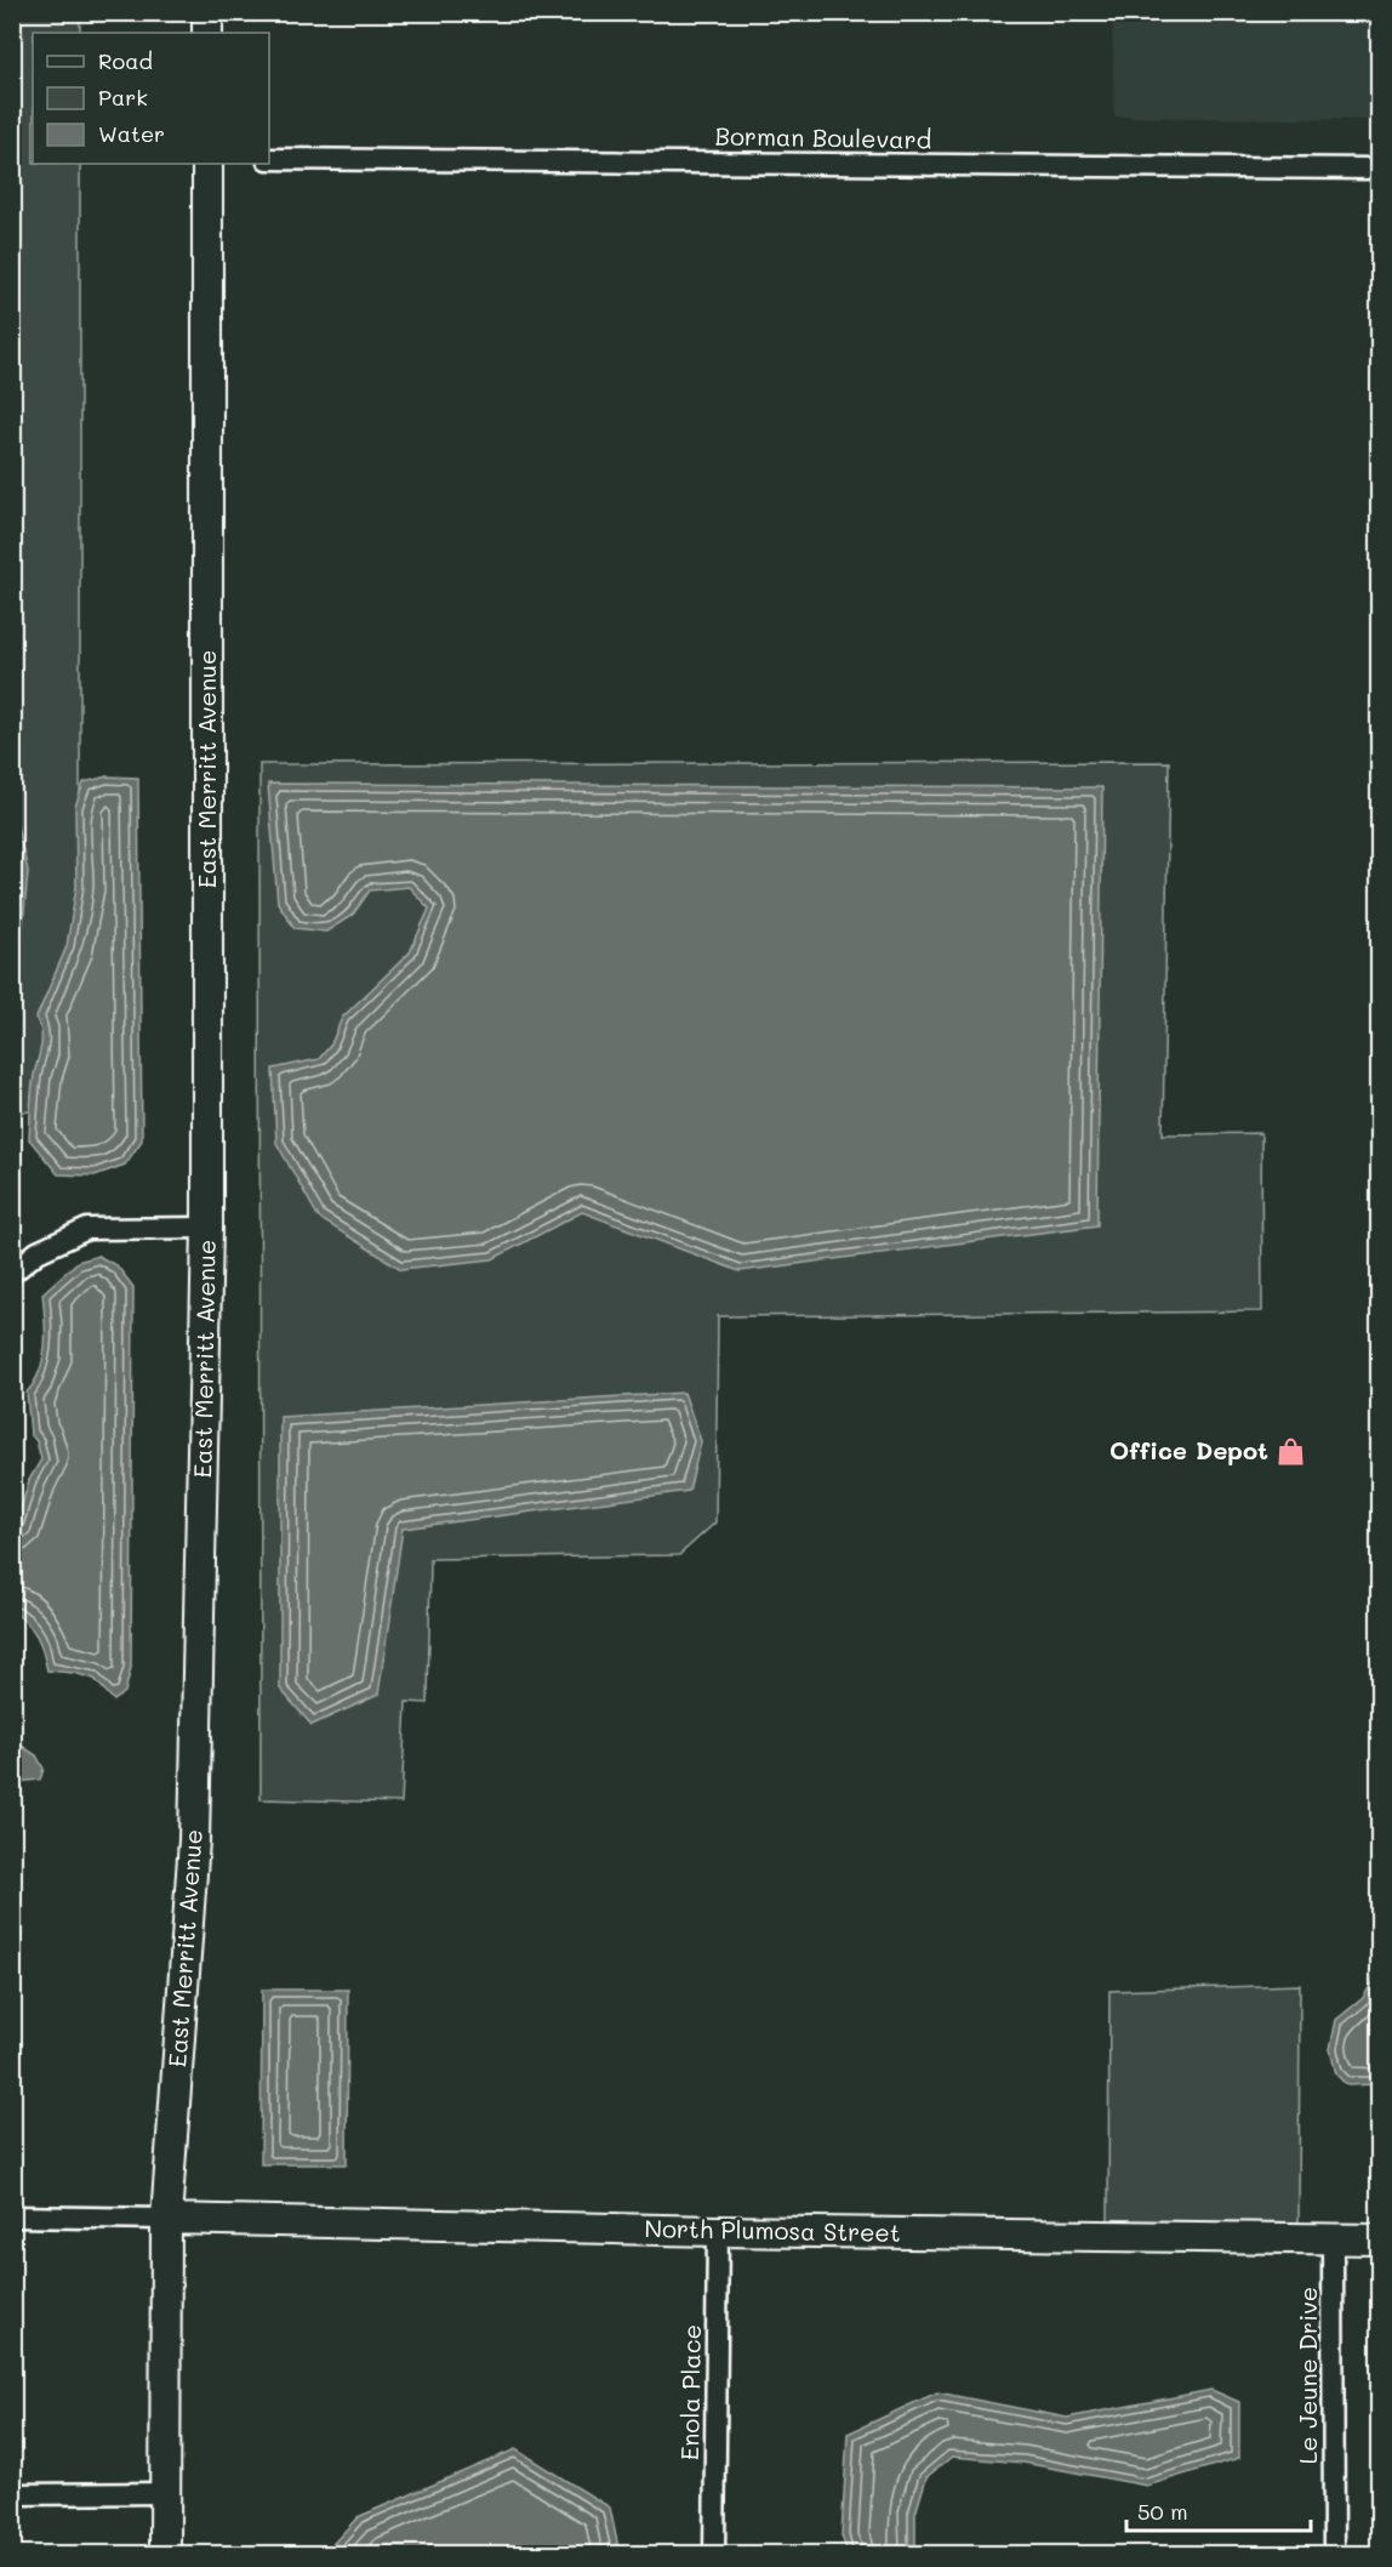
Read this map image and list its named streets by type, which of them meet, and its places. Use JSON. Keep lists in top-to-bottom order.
{
  "streets": {
    "street": [
      "Borman Boulevard",
      "East Merritt Avenue",
      "North Plumosa Street",
      "Le Jeune Drive",
      "Enola Place"
    ]
  },
  "crossings": [
    ["East Merritt Avenue", "North Plumosa Street"],
    ["North Plumosa Street", "Le Jeune Drive"],
    ["North Plumosa Street", "Enola Place"]
  ],
  "places": {
    "shop": ["Office Depot"]
  },
  "legend": ["Road", "Park", "Water"],
  "scale_bar": "50 m"
}
